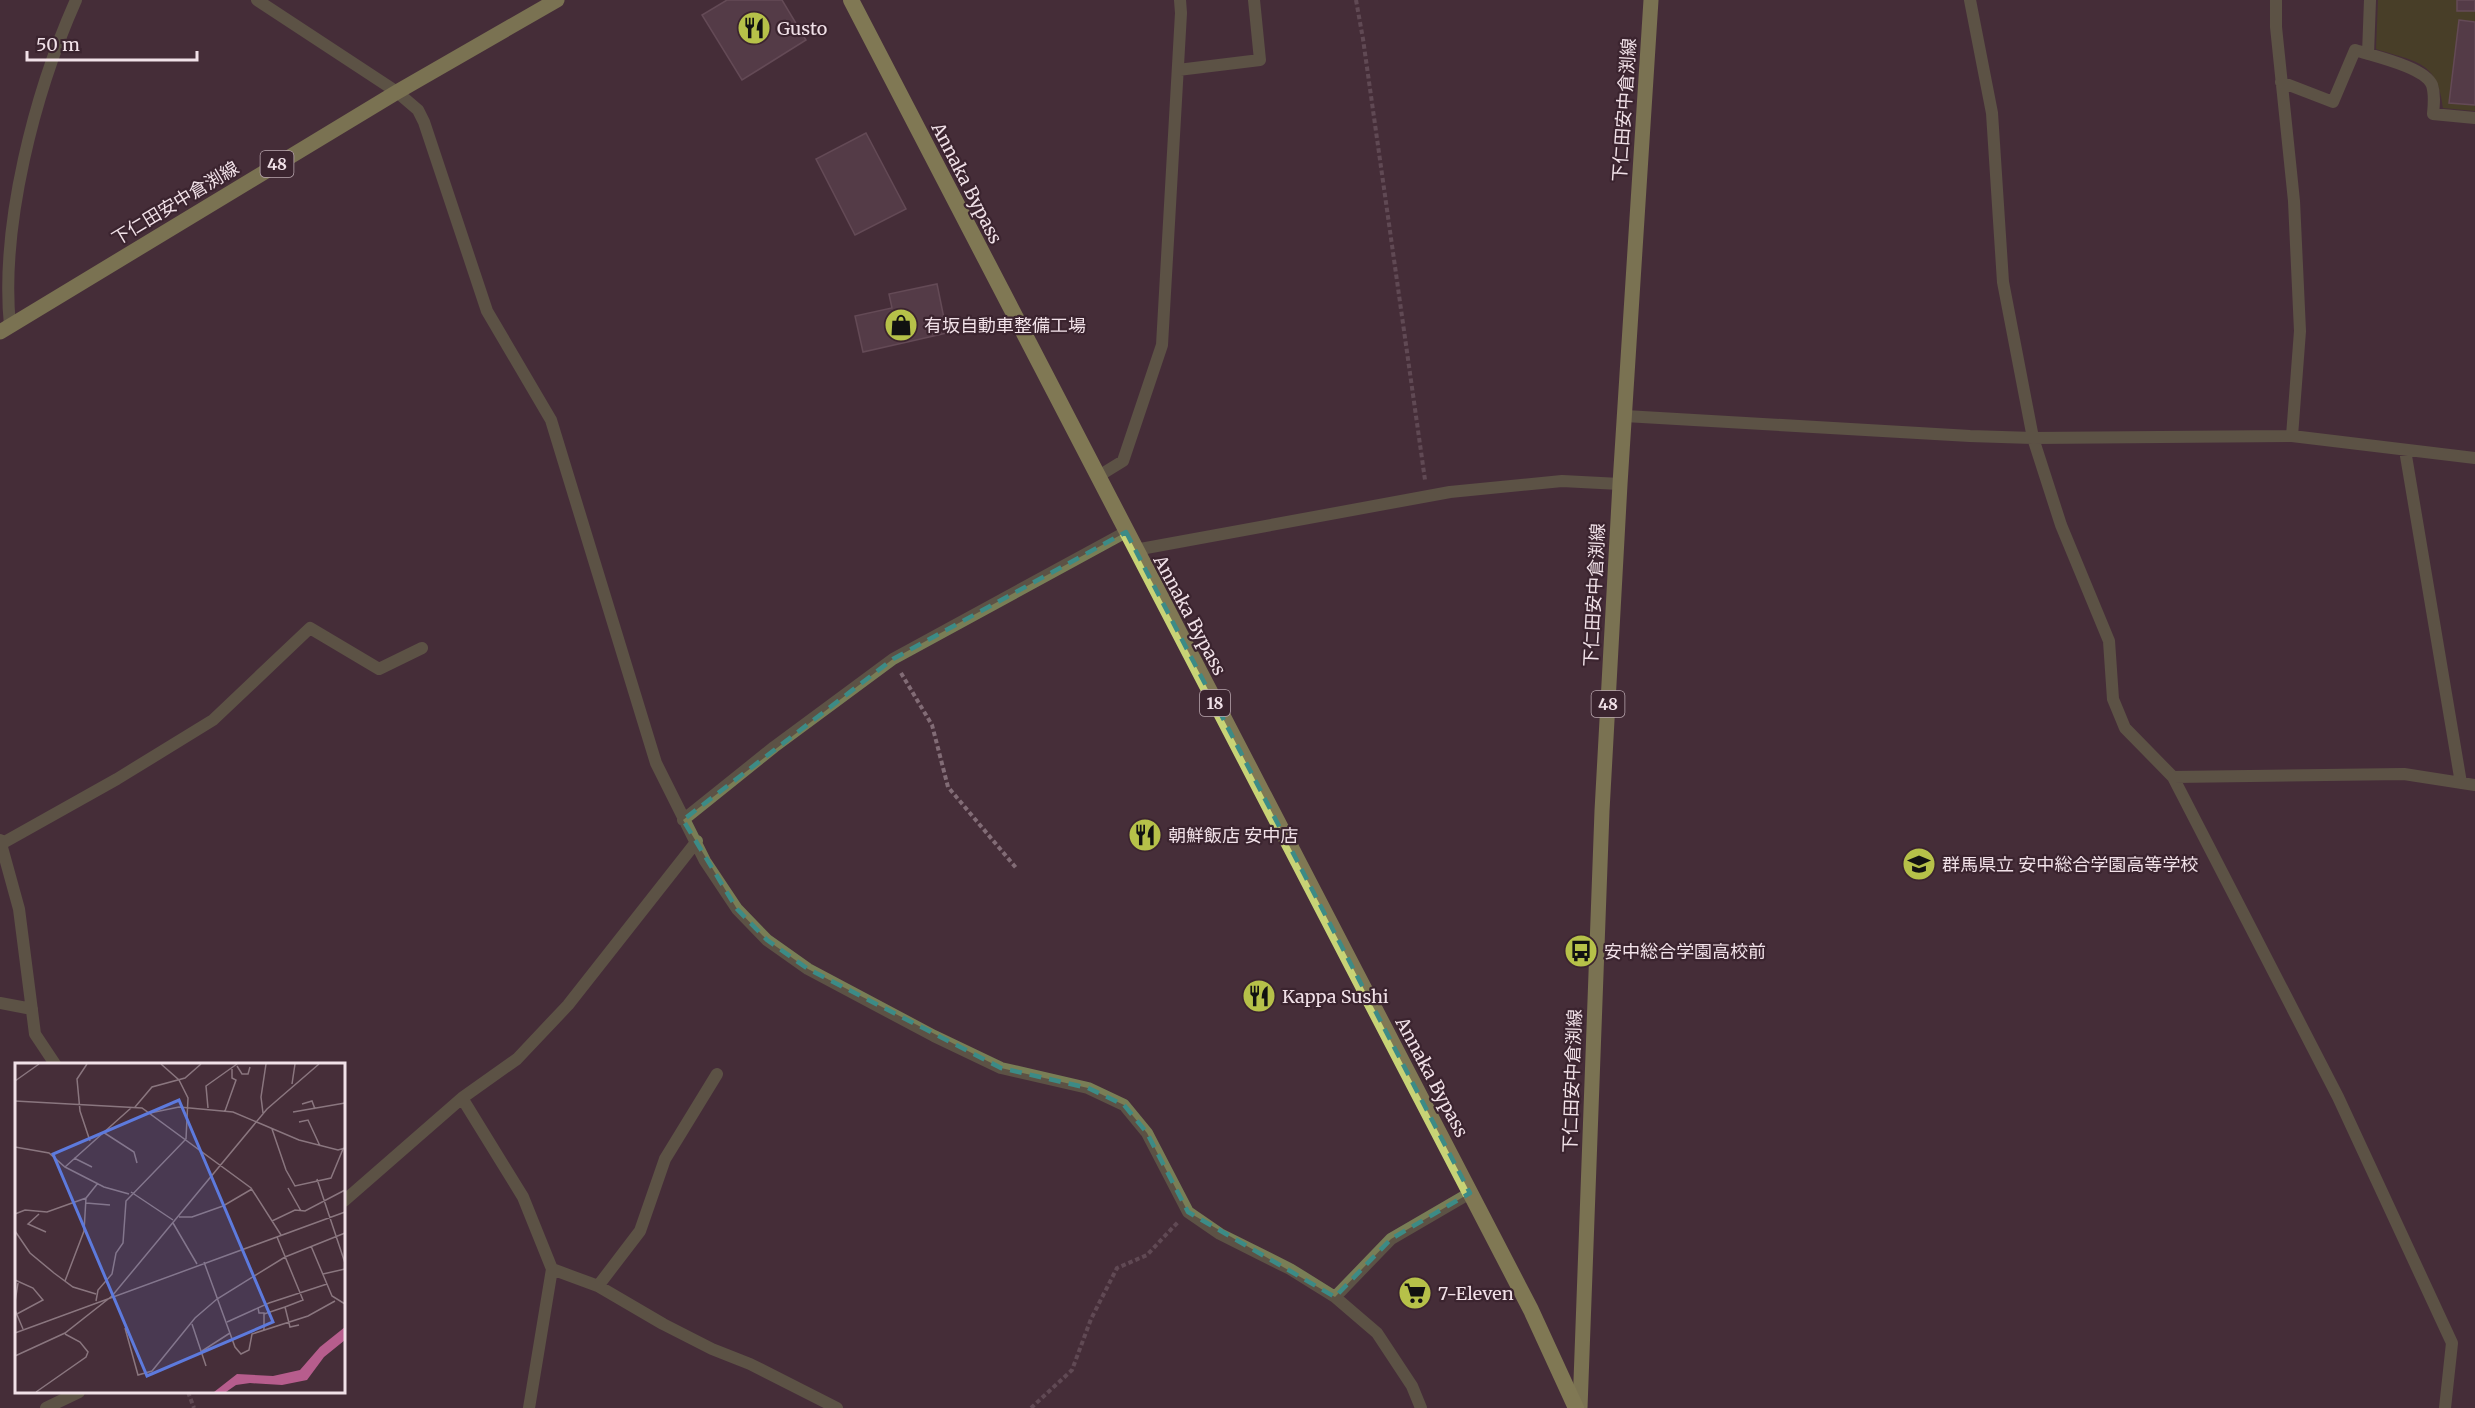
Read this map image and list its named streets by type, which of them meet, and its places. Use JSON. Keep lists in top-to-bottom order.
{
  "streets": {
    "highway": ["Annaka Bypass", "18"],
    "main road": ["下仁田安中倉渕線", "48"]
  },
  "crossings": [
    ["下仁田安中倉渕線", "Annaka Bypass"]
  ],
  "places": {
    "restaurant": ["Gusto", "朝鮮飯店 安中店", "Kappa Sushi"],
    "shop": ["有坂自動車整備工場"],
    "school or university": ["群馬県立 安中総合学園高等学校"],
    "bus stop": ["安中総合学園高校前"],
    "supermarket": ["7-Eleven"]
  },
  "scale_bar": "50 m"
}
